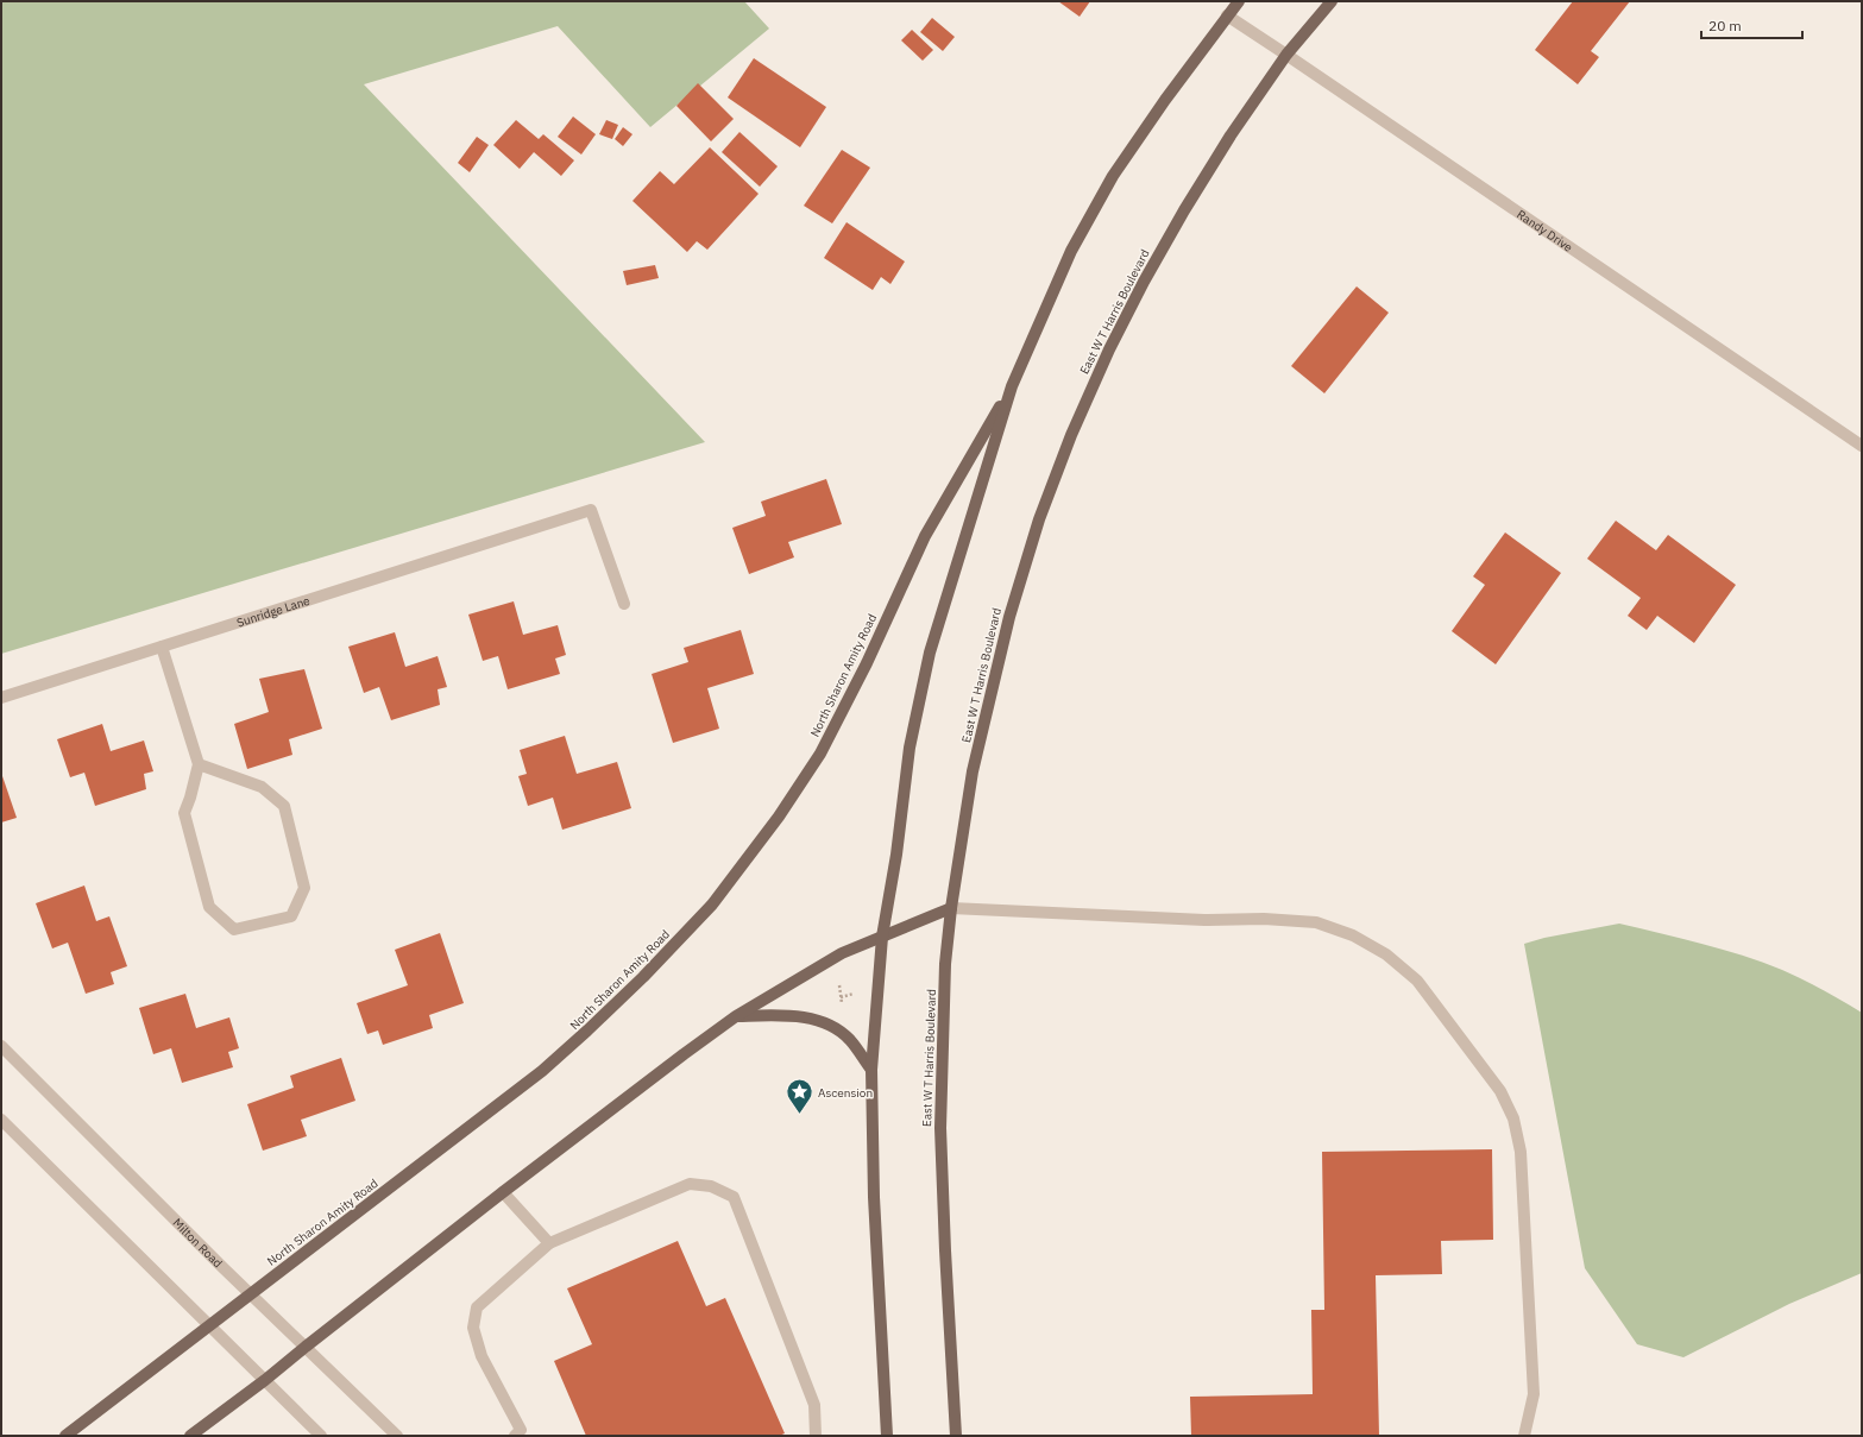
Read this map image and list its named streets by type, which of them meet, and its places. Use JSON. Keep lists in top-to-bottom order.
{
  "streets": {
    "main road": ["East W T Harris Boulevard", "North Sharon Amity Road"],
    "street": ["Randy Drive", "Sunridge Lane", "Milton Road"]
  },
  "crossings": [
    ["Randy Drive", "East W T Harris Boulevard"],
    ["North Sharon Amity Road", "Milton Road"]
  ],
  "places": {
    "place": ["Ascension"]
  },
  "scale_bar": "20 m"
}
